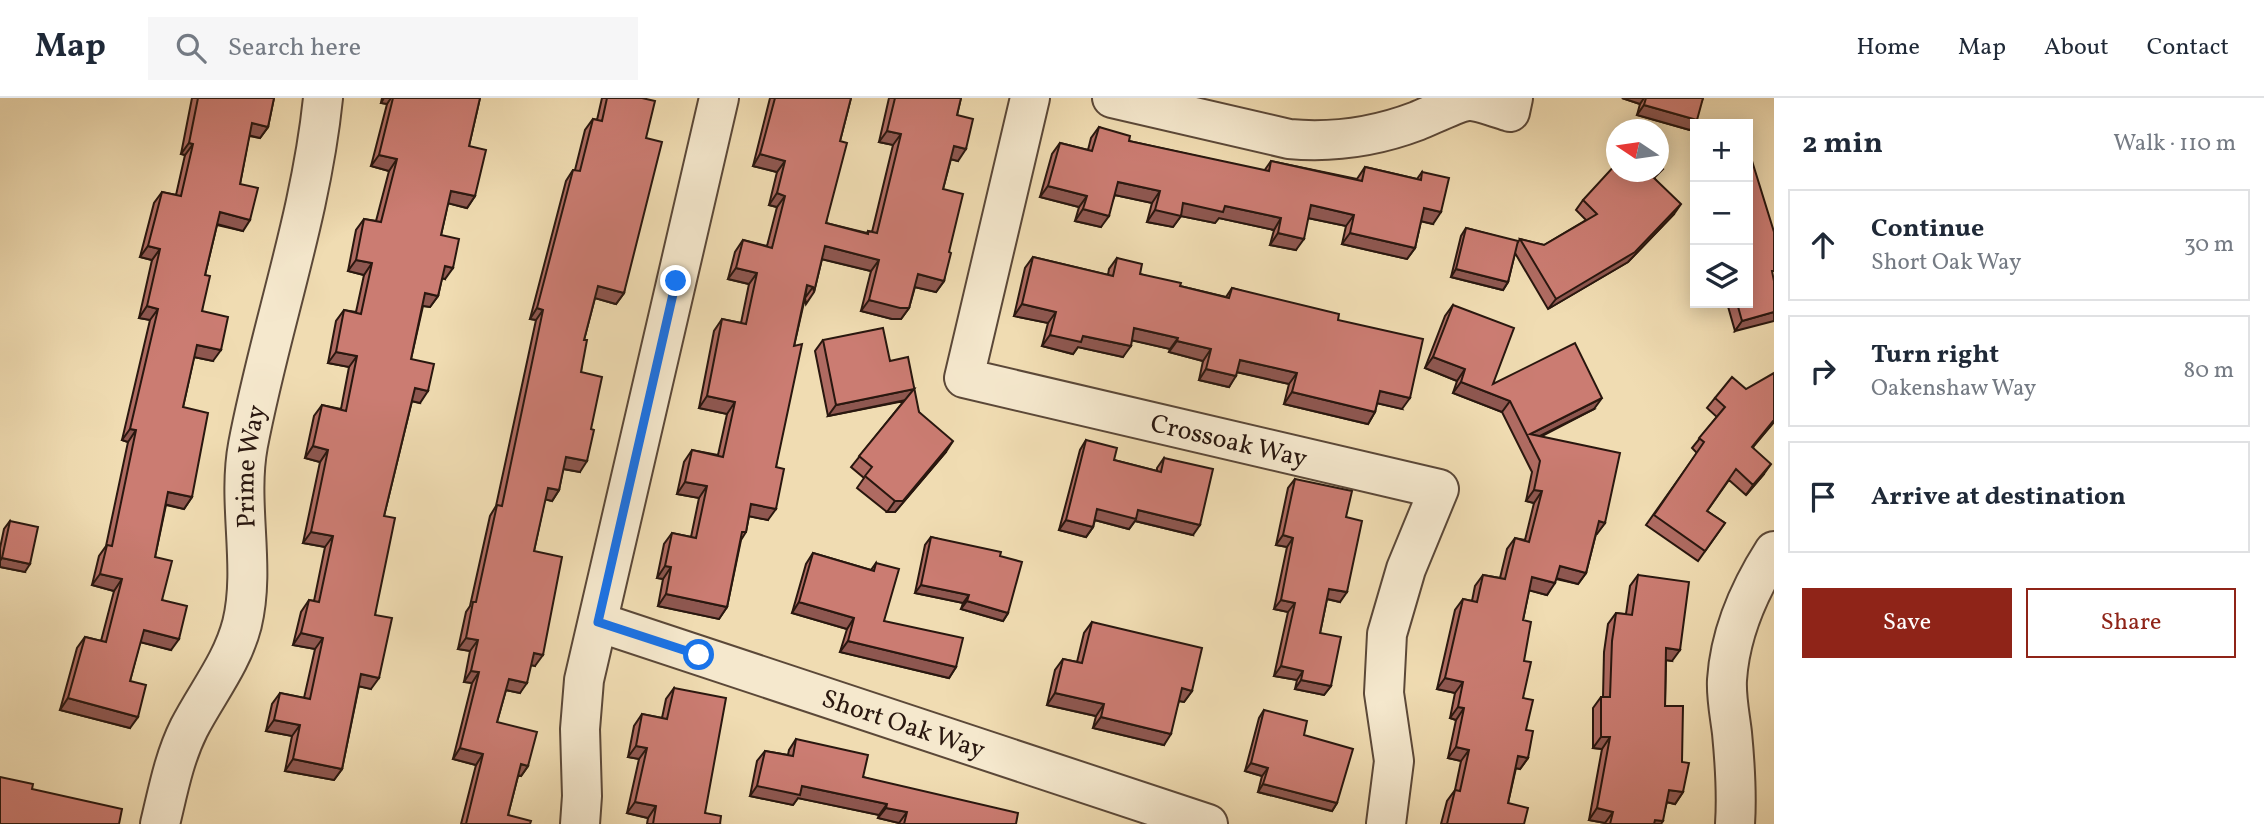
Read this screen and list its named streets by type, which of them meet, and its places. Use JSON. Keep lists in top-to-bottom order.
{
  "streets": {
    "street": ["Crossoak Way", "Prime Way", "Short Oak Way"]
  },
  "north": "left",
  "page": {
    "header": "Map",
    "search": "Search here",
    "nav": [
      "Home",
      "Map",
      "About",
      "Contact"
    ],
    "heading": ["2 min", "Walk · 110 m"],
    "map_buttons": ["+", "−"],
    "list": [
      ["Continue", "Short Oak Way", "30 m"],
      ["Turn right", "Oakenshaw Way", "80 m"],
      "Arrive at destination"
    ],
    "buttons": ["Save", "Share"]
  }
}
